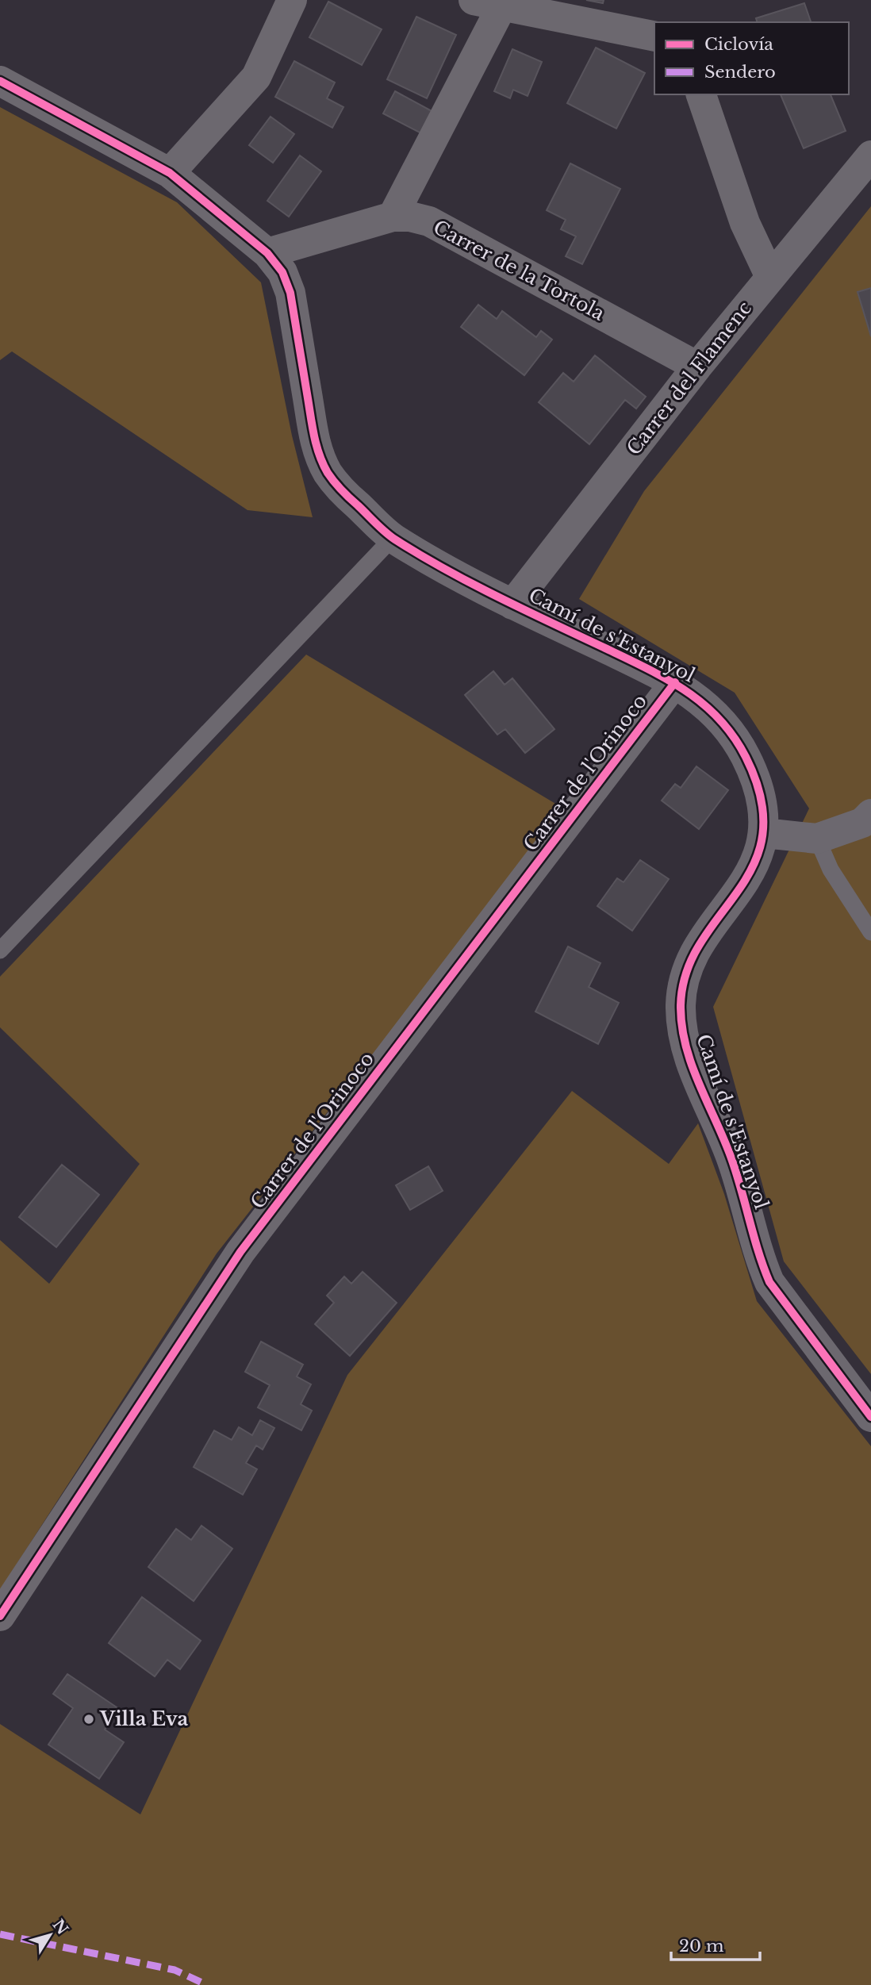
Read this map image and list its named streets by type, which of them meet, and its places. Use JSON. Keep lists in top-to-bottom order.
{
  "streets": {
    "street": [
      "Carrer de la Tortola",
      "Carrer del Flamenc",
      "Camí de s'Estanyol",
      "Carrer de l'Orinoco"
    ]
  },
  "crossings": [
    ["Carrer de la Tortola", "Carrer del Flamenc"],
    ["Carrer de la Tortola", "Camí de s'Estanyol"],
    ["Carrer del Flamenc", "Camí de s'Estanyol"],
    ["Camí de s'Estanyol", "Carrer de l'Orinoco"]
  ],
  "places": ["Villa Eva"],
  "legend": ["Ciclovía", "Sendero"],
  "scale_bar": "20 m",
  "north": "top right"
}
